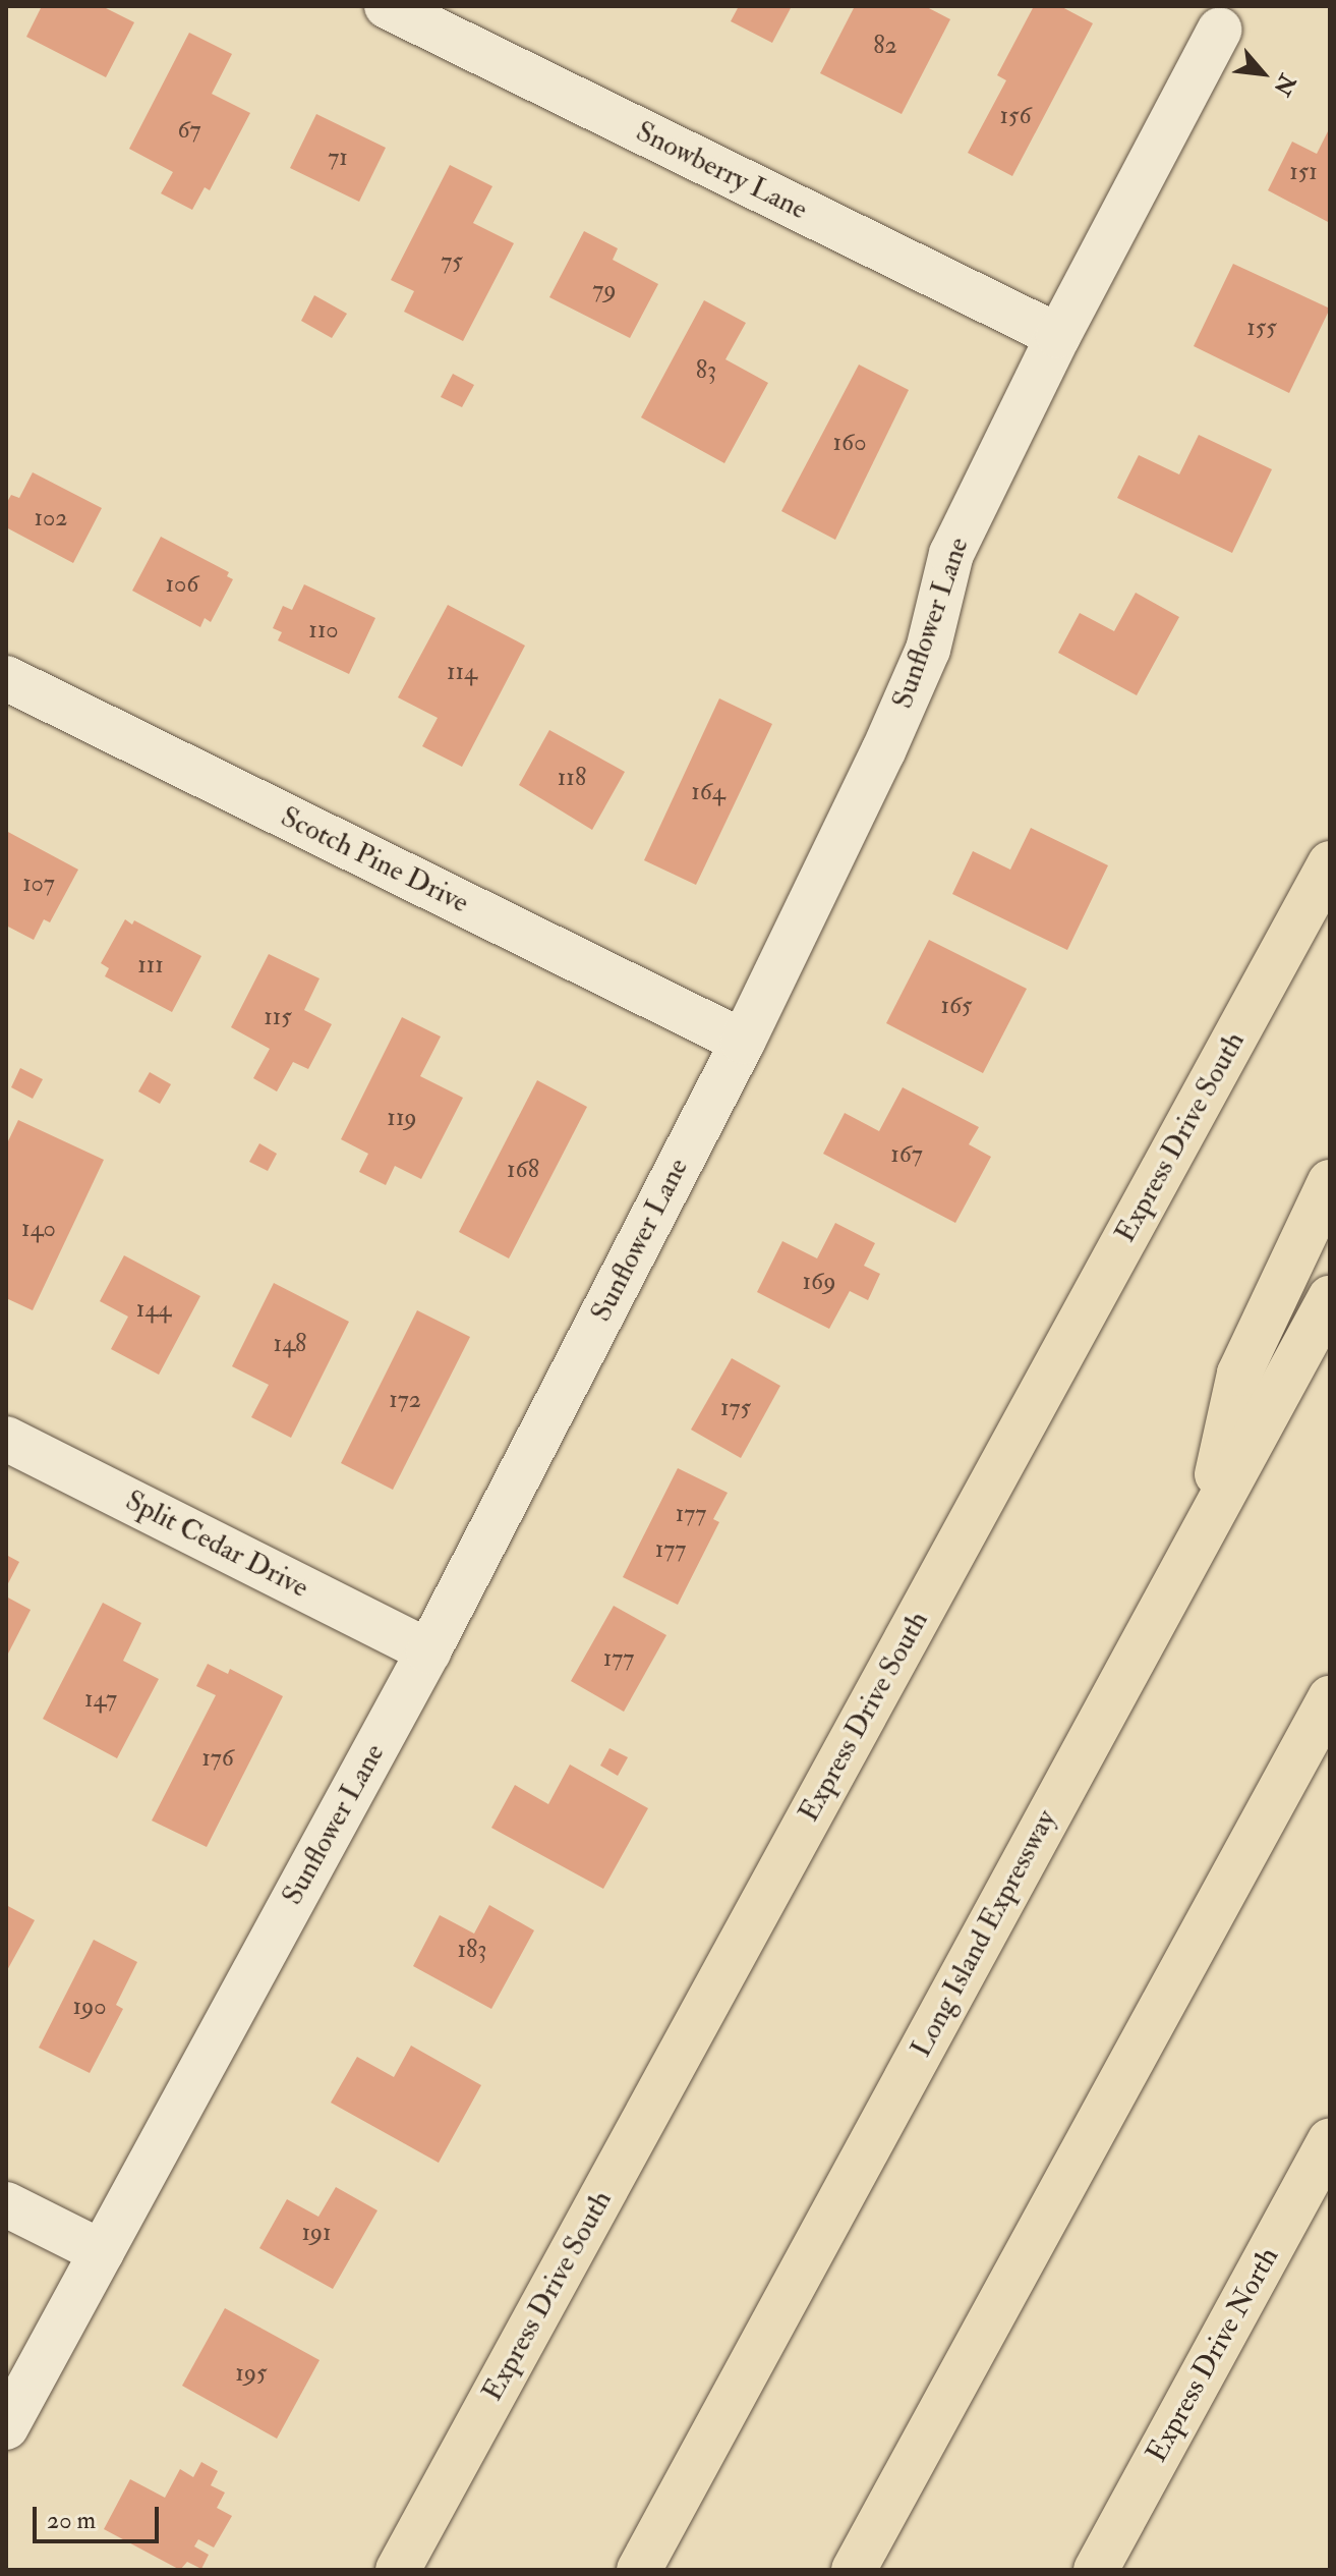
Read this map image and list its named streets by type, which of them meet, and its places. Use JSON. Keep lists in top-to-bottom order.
{
  "streets": {
    "main road": ["Express Drive South", "Long Island Expressway", "Express Drive North"],
    "street": [
      "Snowberry Lane",
      "Sunflower Lane",
      "Scotch Pine Drive",
      "Split Cedar Drive"
    ]
  },
  "crossings": [
    ["Snowberry Lane", "Sunflower Lane"],
    ["Sunflower Lane", "Scotch Pine Drive"],
    ["Sunflower Lane", "Split Cedar Drive"]
  ],
  "house_numbers": [
    "82",
    "156",
    "67",
    "71",
    "151",
    "75",
    "79",
    "155",
    "83",
    "160",
    "102",
    "106",
    "110",
    "114",
    "118",
    "164",
    "107",
    "111",
    "165",
    "115",
    "119",
    "167",
    "168",
    "140",
    "169",
    "144",
    "148",
    "172",
    "175",
    "177",
    "177",
    "177",
    "147",
    "176",
    "183",
    "190",
    "191",
    "195"
  ],
  "scale_bar": "20 m",
  "north": "bottom right"
}
